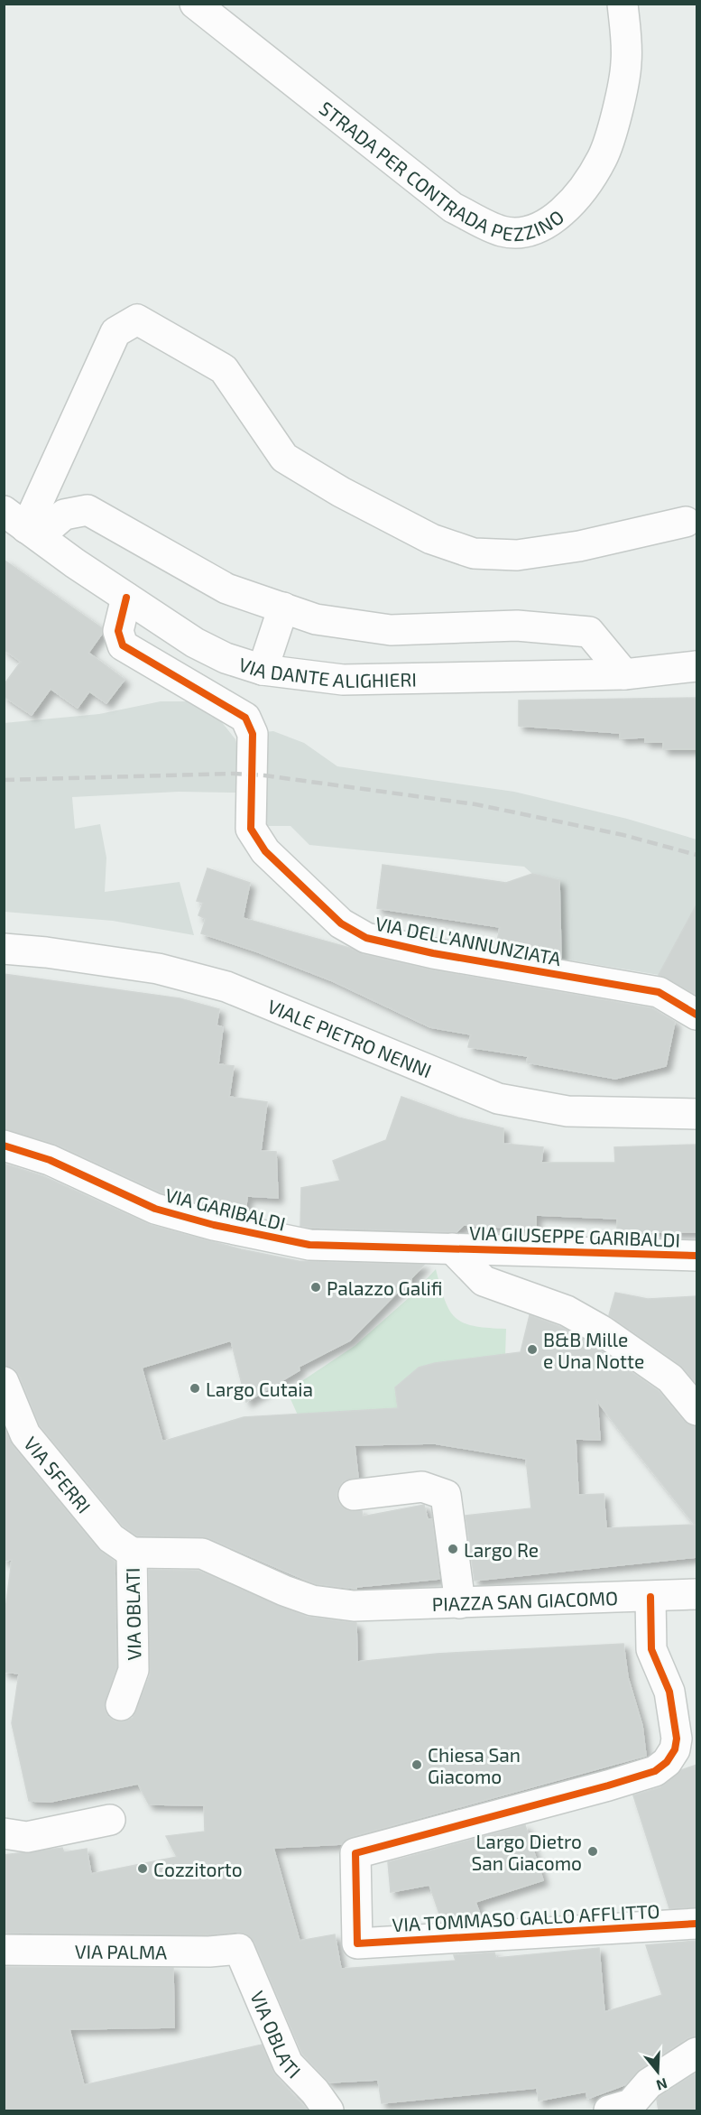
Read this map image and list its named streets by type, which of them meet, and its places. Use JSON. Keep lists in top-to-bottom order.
{
  "streets": {
    "street": [
      "STRADA PER CONTRADA PEZZINO",
      "VIA DANTE ALIGHIERI",
      "VIA DELL'ANNUNZIATA",
      "VIALE PIETRO NENNI",
      "VIA GARIBALDI",
      "VIA GIUSEPPE GARIBALDI",
      "VIA SFERRI",
      "PIAZZA SAN GIACOMO",
      "VIA OBLATI",
      "VIA TOMMASO GALLO AFFLITTO",
      "VIA PALMA"
    ]
  },
  "crossings": [
    ["VIA DANTE ALIGHIERI", "VIA DELL'ANNUNZIATA"],
    ["VIA GARIBALDI", "VIA GIUSEPPE GARIBALDI"],
    ["VIA SFERRI", "PIAZZA SAN GIACOMO"],
    ["VIA SFERRI", "VIA OBLATI"],
    ["PIAZZA SAN GIACOMO", "VIA OBLATI"],
    ["PIAZZA SAN GIACOMO", "VIA TOMMASO GALLO AFFLITTO"],
    ["VIA OBLATI", "VIA PALMA"]
  ],
  "places": [
    "Palazzo Galifi",
    "B&B Mille e Una Notte",
    "Largo Cutaia",
    "Largo Re",
    "Chiesa San Giacomo",
    "Largo Dietro San Giacomo",
    "Cozzitorto"
  ],
  "north": "bottom"
}
